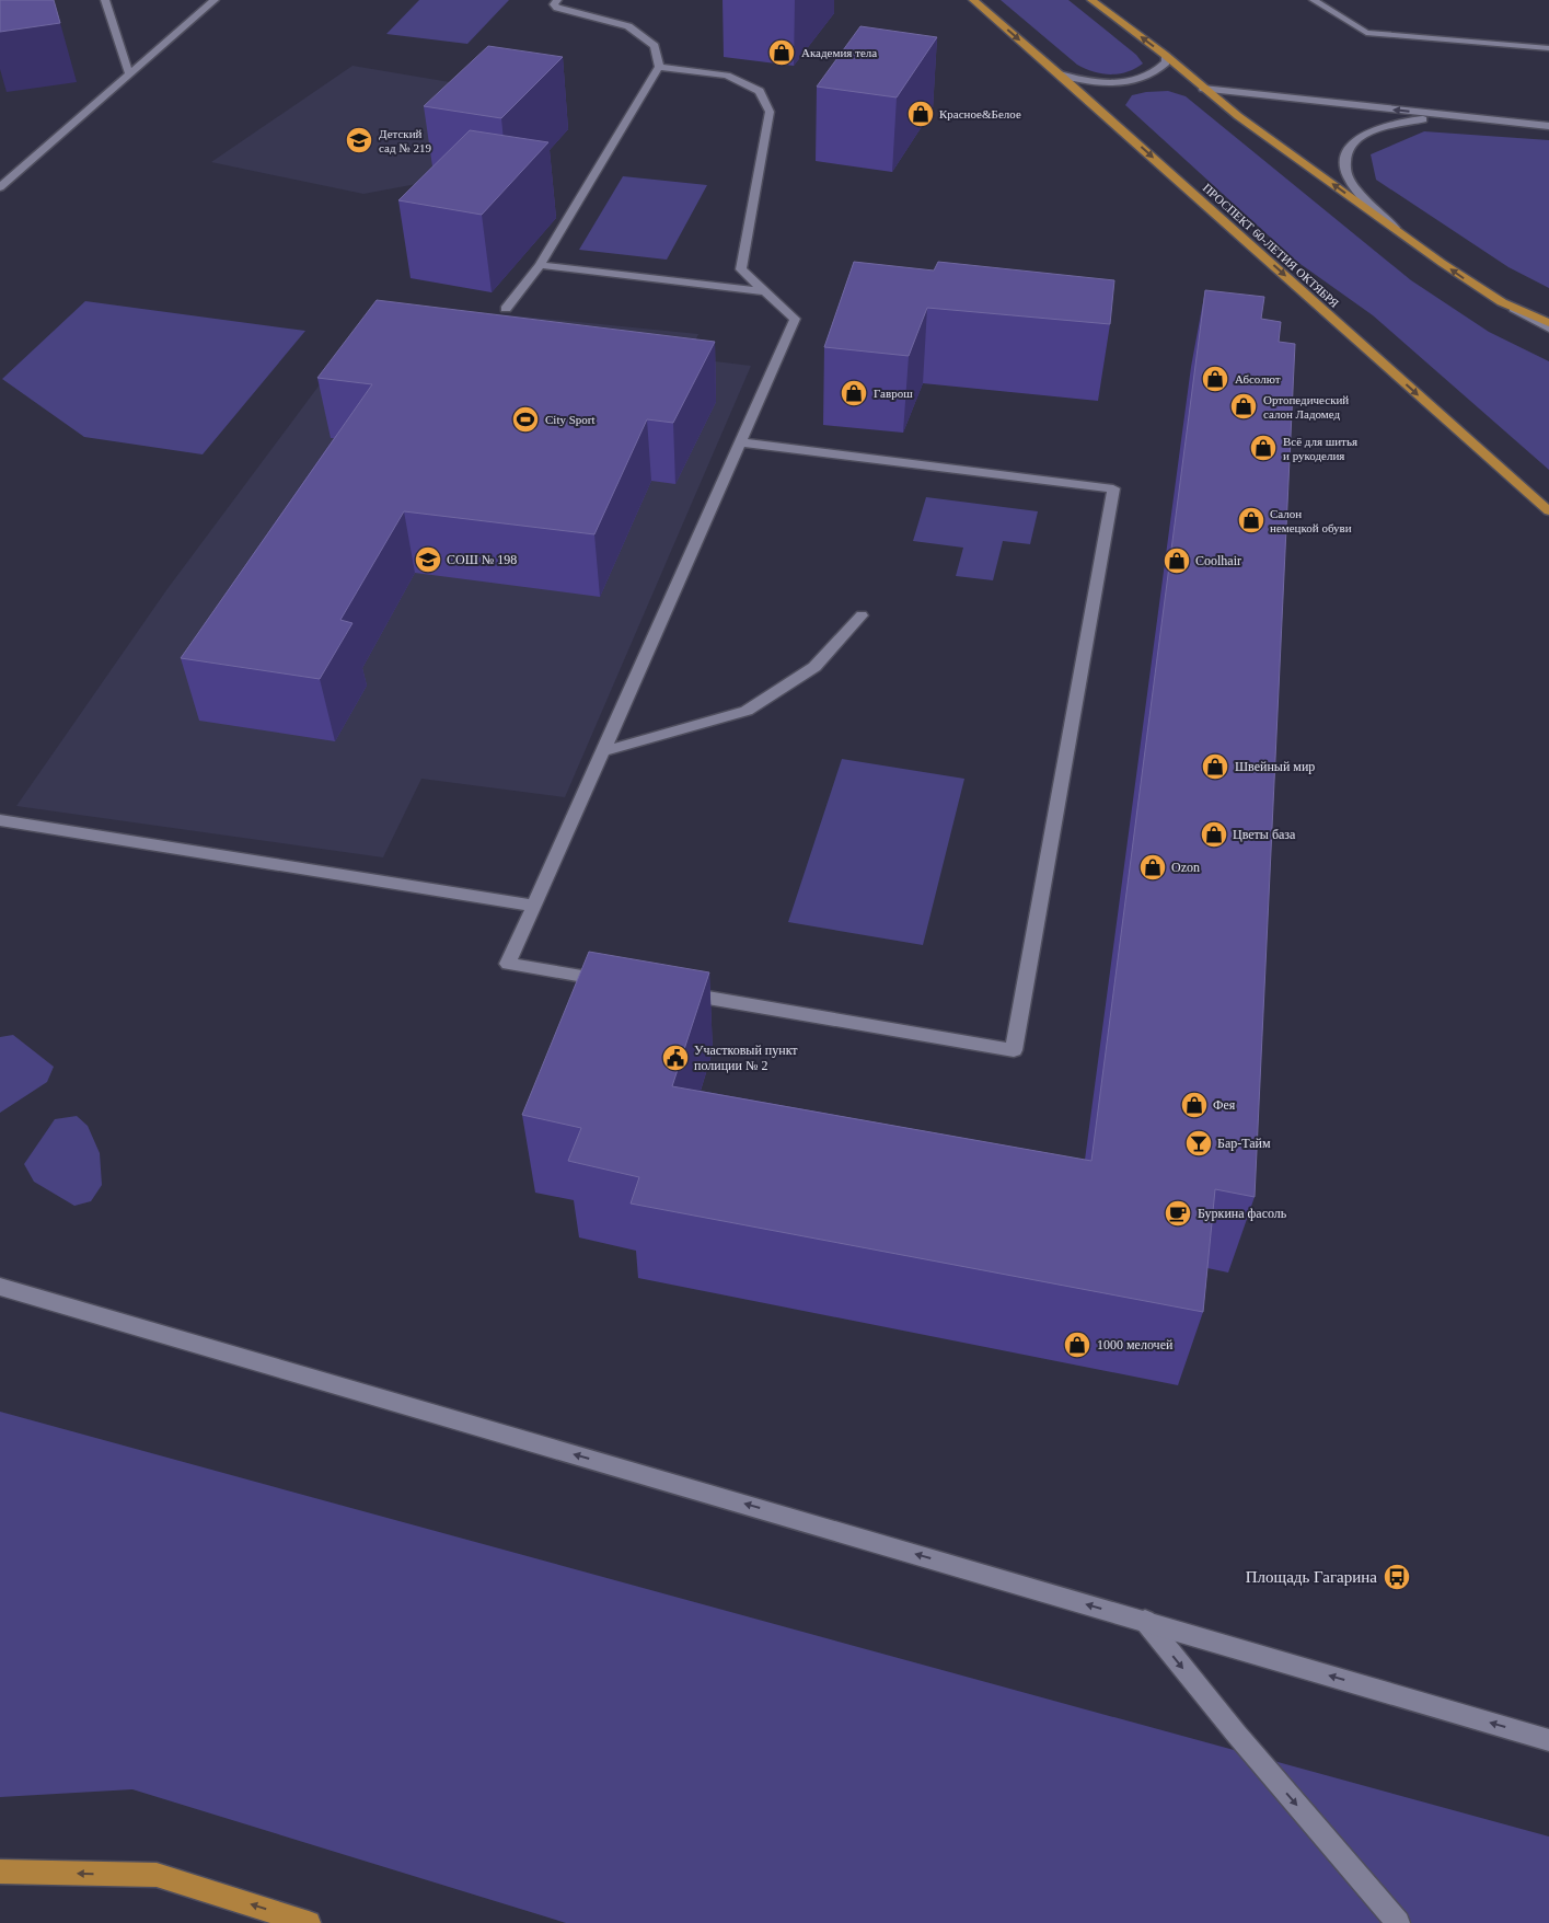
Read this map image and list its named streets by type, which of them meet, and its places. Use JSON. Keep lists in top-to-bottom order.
{
  "streets": {
    "main road": ["ПРОСПЕКТ 60-ЛЕТИЯ ОКТЯБРЯ"]
  },
  "places": {
    "shop": [
      "Академия тела",
      "Красное&Белое",
      "Абсолют",
      "Гаврош",
      "Ортопедический салон Ладомед",
      "Всё для шитья и рукоделия",
      "Салон немецкой обуви",
      "Coolhair",
      "Швейный мир",
      "Цветы база",
      "Ozon",
      "Фея",
      "1000 мелочей"
    ],
    "school or university": ["Детский сад № 219", "СОШ № 198"],
    "sports": ["City Sport"],
    "public building": ["Участковый пункт полиции № 2"],
    "bar": ["Бар-Тайм"],
    "cafe": ["Буркина фасоль"],
    "bus stop": ["Площадь Гагарина"]
  }
}
